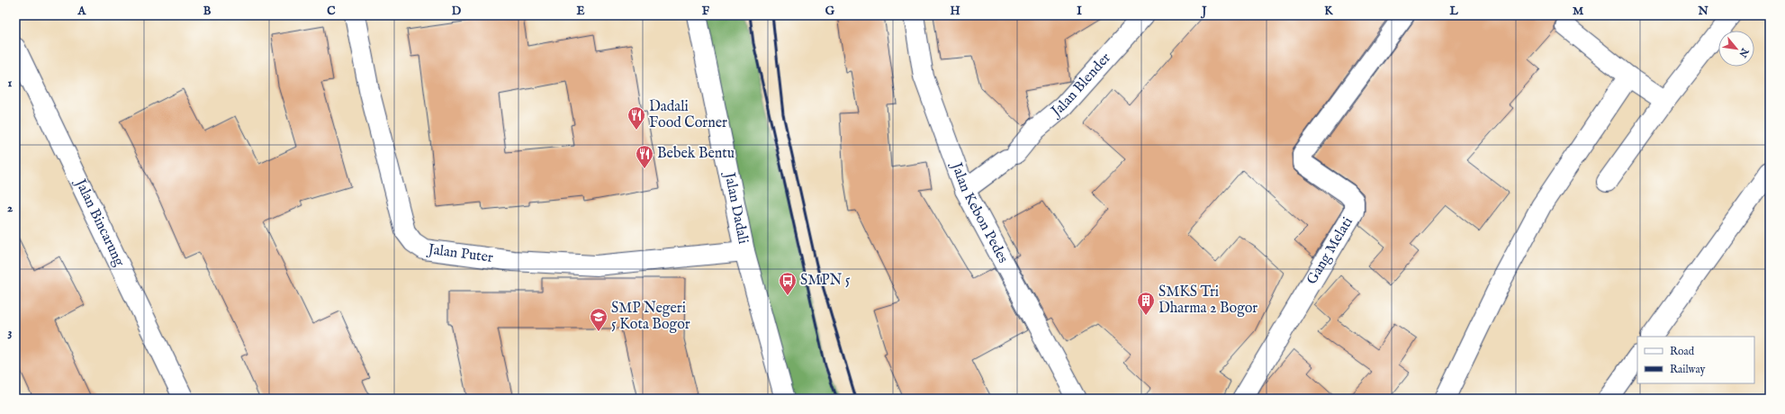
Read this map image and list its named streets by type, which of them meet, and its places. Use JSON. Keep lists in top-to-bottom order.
{
  "streets": {
    "street": [
      "Jalan Blender",
      "Jalan Dadali",
      "Jalan Kebon Pedes",
      "Jalan Bincarung",
      "Gang Melati",
      "Jalan Puter"
    ]
  },
  "crossings": [
    ["Jalan Blender", "Jalan Kebon Pedes"],
    ["Jalan Dadali", "Jalan Puter"]
  ],
  "places": {
    "restaurant": ["Dadali Food Corner", "Bebek Bentu"],
    "bus stop": ["SMPN 5"],
    "building": ["SMKS Tri Dharma 2 Bogor"],
    "school or university": ["SMP Negeri 5 Kota Bogor"]
  },
  "legend": ["Road", "Railway"],
  "north": "bottom right",
  "grid": {
    "columns": [
      "A",
      "B",
      "C",
      "D",
      "E",
      "F",
      "G",
      "H",
      "I",
      "J",
      "K",
      "L",
      "M",
      "N"
    ],
    "rows": ["1", "2", "3"]
  }
}
